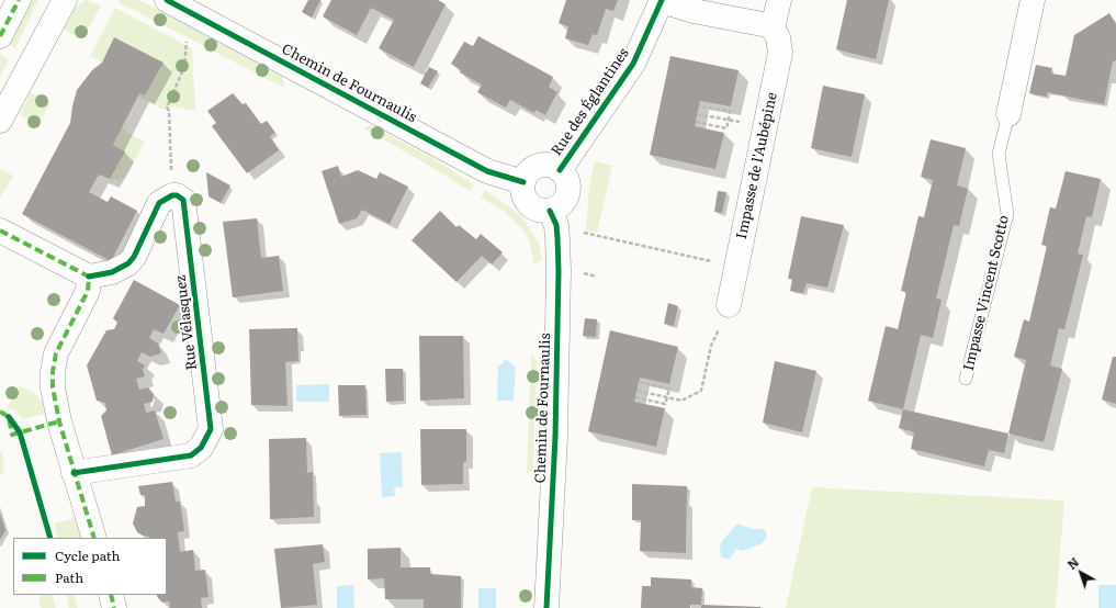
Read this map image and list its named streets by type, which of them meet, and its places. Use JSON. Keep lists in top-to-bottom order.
{
  "streets": {
    "street": [
      "Chemin de Fournaulis",
      "Rue des Églantines",
      "Impasse de l'Aubépine",
      "Impasse Vincent Scotto",
      "Rue Vélasquez"
    ]
  },
  "crossings": [
    ["Chemin de Fournaulis", "Rue des Églantines"]
  ],
  "legend": ["Cycle path", "Path"],
  "north": "top left"
}
